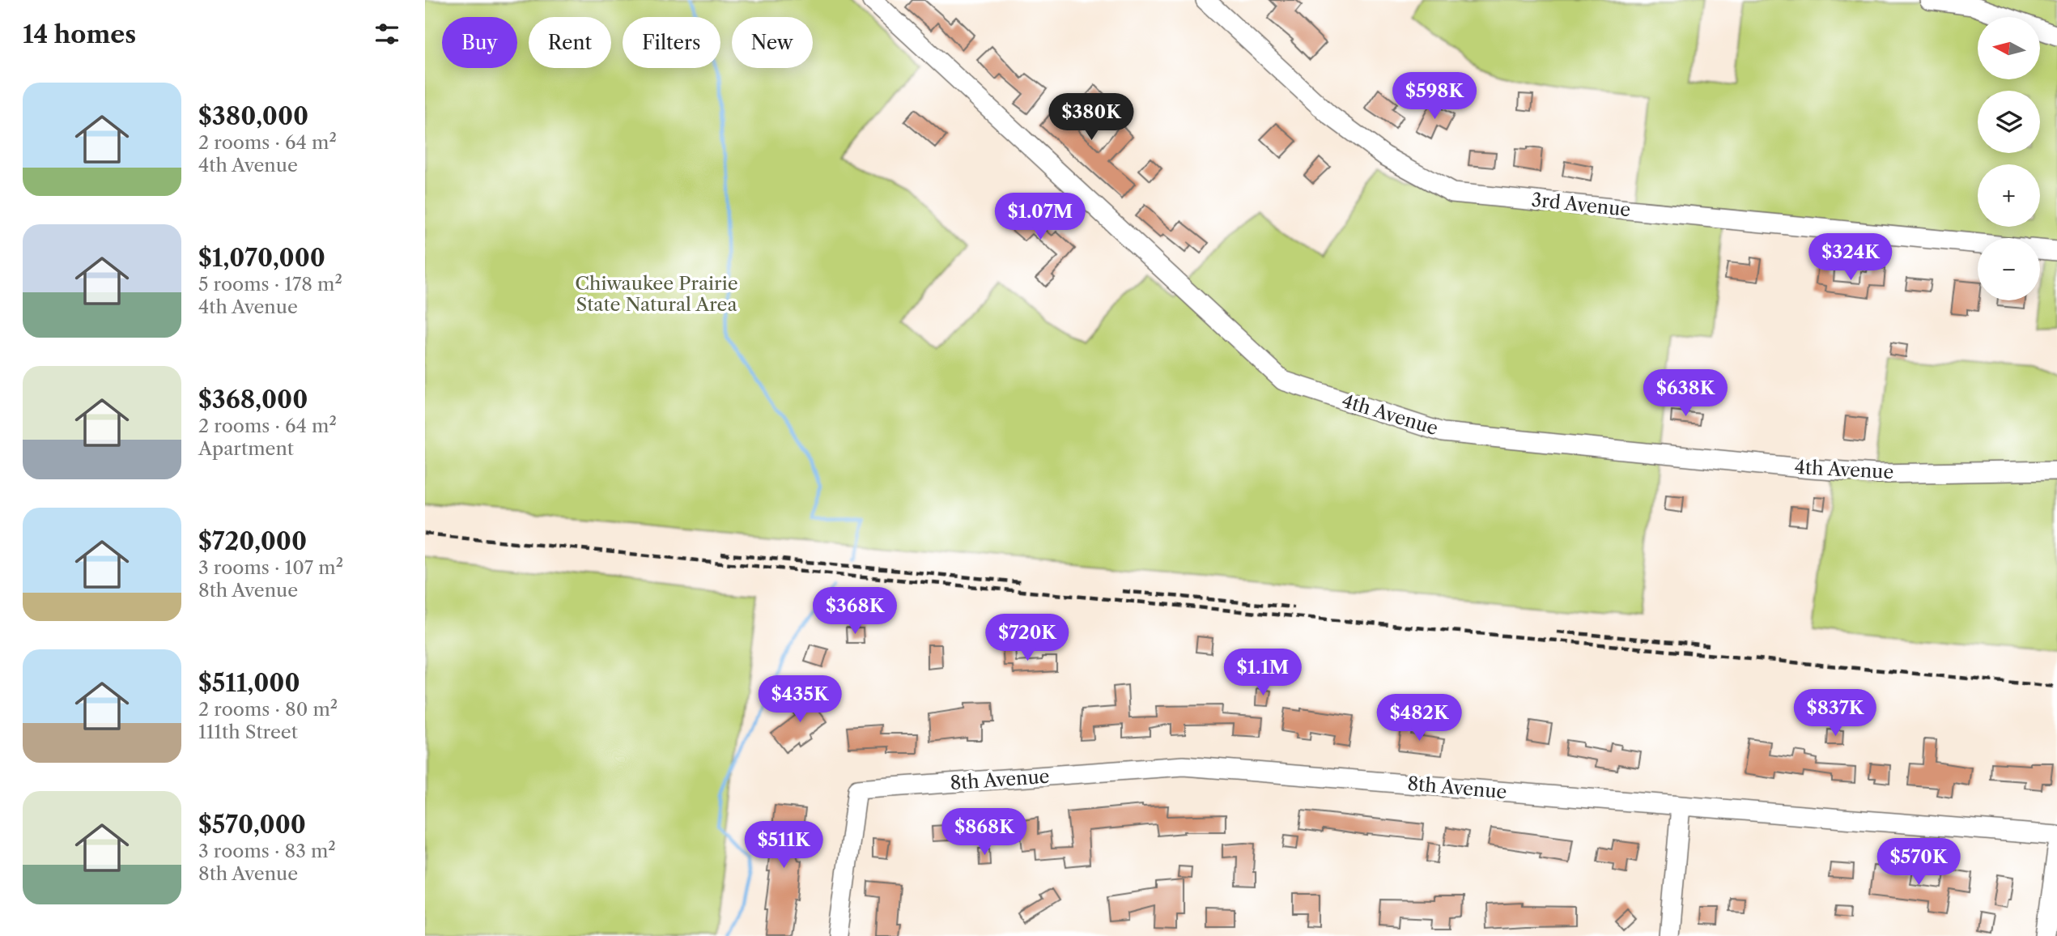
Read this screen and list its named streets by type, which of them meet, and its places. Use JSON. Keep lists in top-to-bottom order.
{
  "streets": {
    "street": ["3rd Avenue", "4th Avenue", "8th Avenue"]
  },
  "parks": ["Chiwaukee Prairie State Natural Area"],
  "north": "left",
  "page": {
    "heading": "14 homes",
    "map_buttons": ["+", "−"],
    "chip": [
      "Buy",
      "Rent",
      "Filters",
      "New"
    ],
    "list": [
      {
        "name": "$380,000",
        "note": "2 rooms · 64 m² · 4th Avenue"
      },
      {
        "name": "$1,070,000",
        "note": "5 rooms · 178 m² · 4th Avenue"
      },
      {
        "name": "$368,000",
        "note": "2 rooms · 64 m² · Apartment"
      },
      {
        "name": "$720,000",
        "note": "3 rooms · 107 m² · 8th Avenue"
      },
      {
        "name": "$511,000",
        "note": "2 rooms · 80 m² · 111th Street"
      },
      {
        "name": "$570,000",
        "note": "3 rooms · 83 m² · 8th Avenue"
      }
    ],
    "price": [
      "$598K",
      "$380K",
      "$1.07M",
      "$324K",
      "$638K",
      "$368K",
      "$720K",
      "$1.1M",
      "$435K",
      "$837K",
      "$482K",
      "$868K",
      "$511K",
      "$570K"
    ]
  }
}
